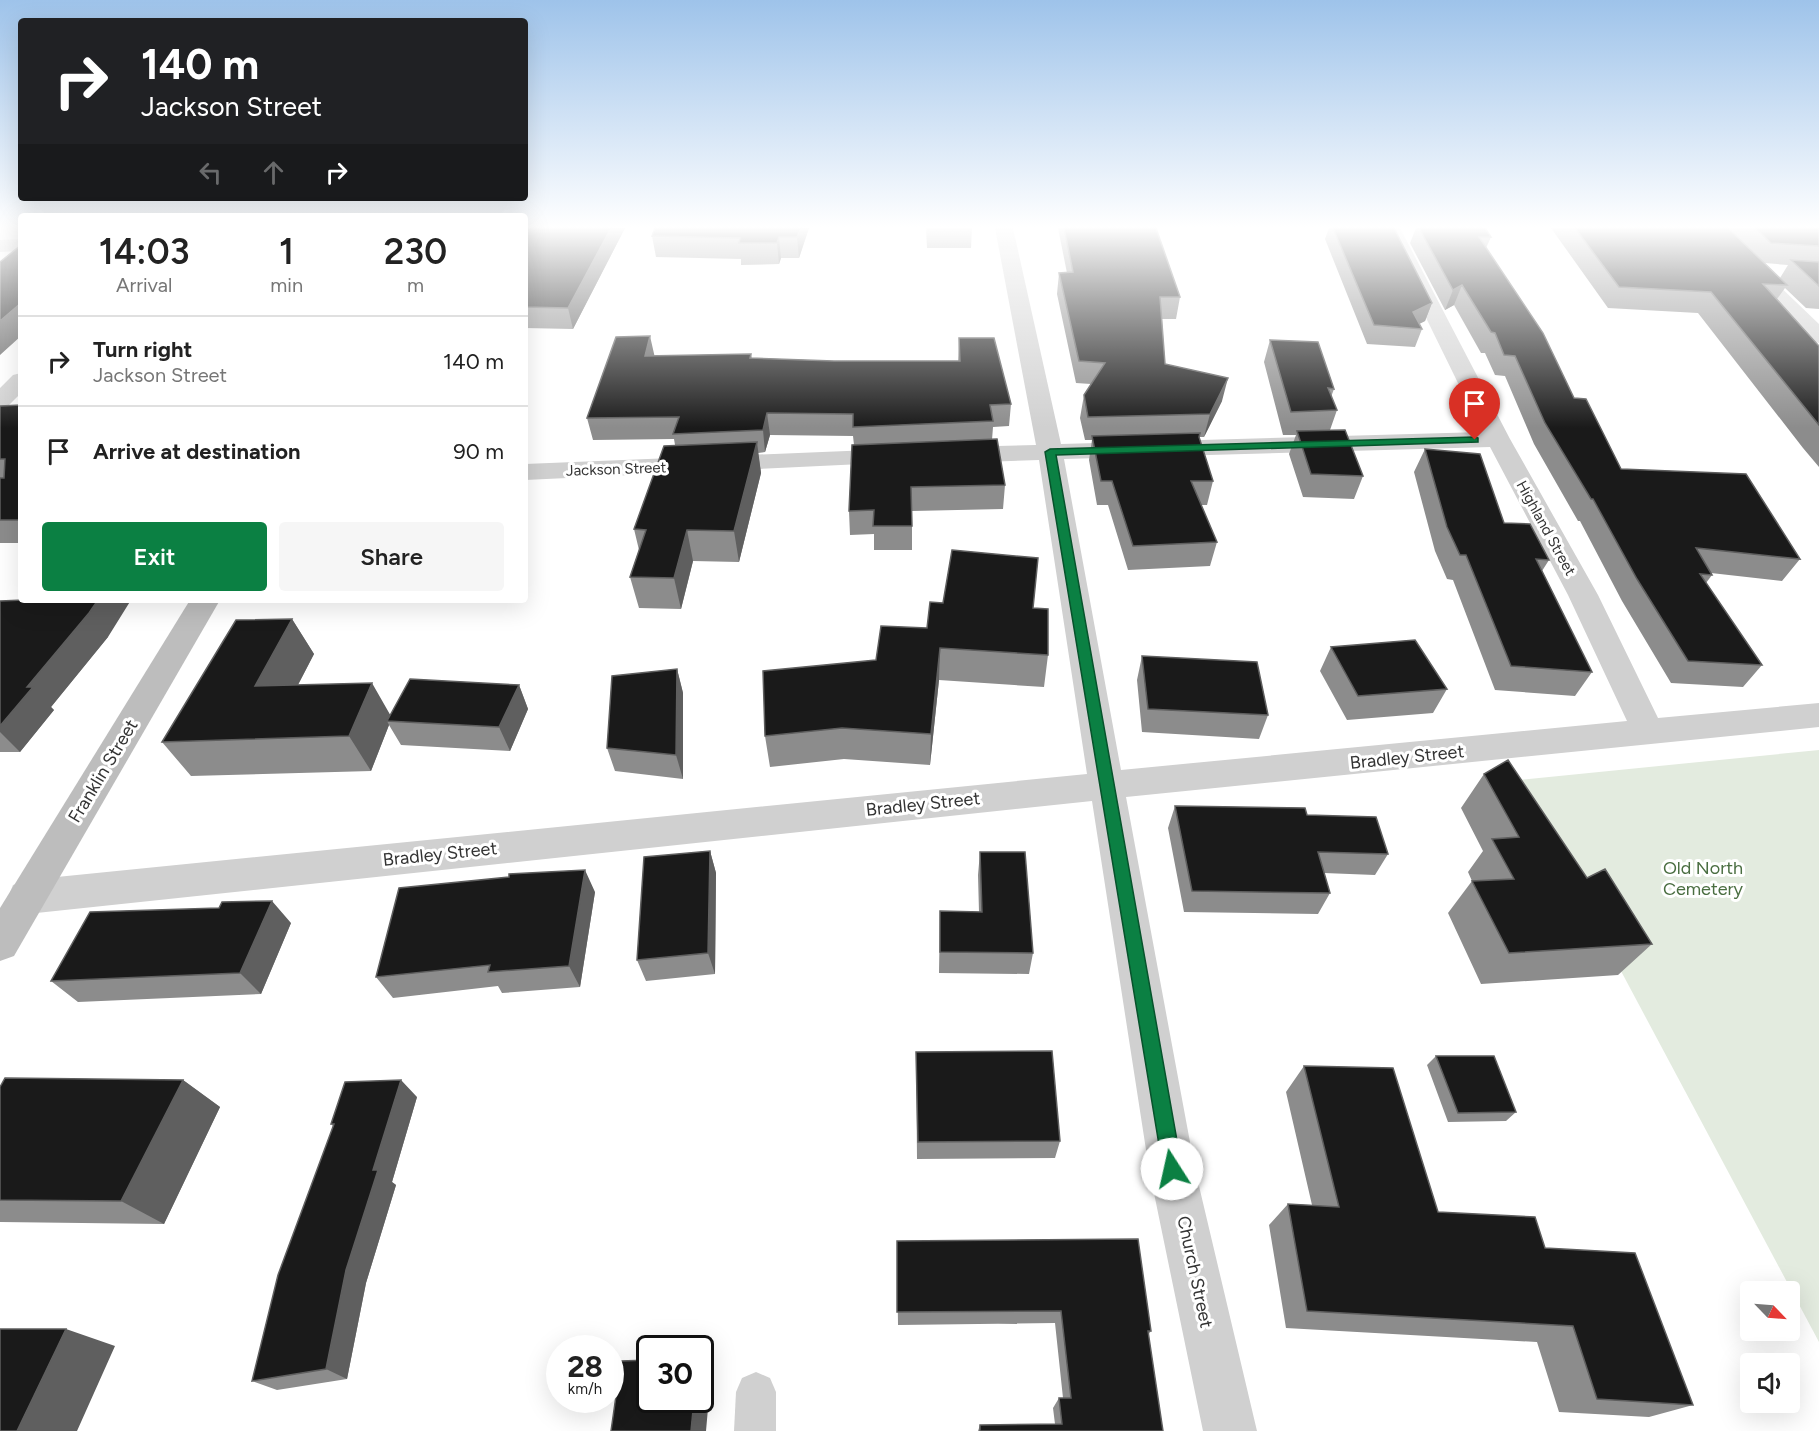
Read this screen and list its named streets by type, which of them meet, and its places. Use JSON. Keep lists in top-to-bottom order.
{
  "streets": {
    "street": [
      "Jackson Street",
      "Highland Street",
      "Bradley Street",
      "Franklin Street",
      "Church Street"
    ]
  },
  "crossings": [
    ["Jackson Street", "Highland Street"],
    ["Jackson Street", "Church Street"],
    ["Highland Street", "Bradley Street"],
    ["Bradley Street", "Franklin Street"],
    ["Bradley Street", "Church Street"]
  ],
  "parks": ["Old North Cemetery"],
  "north": "bottom right",
  "page": {
    "turn": ["140 m", "Jackson Street"],
    "eta": [
      "14:03",
      "Arrival",
      "1",
      "min",
      "230",
      "m"
    ],
    "list": [
      {
        "name": "Turn right",
        "note": "Jackson Street",
        "value": "140 m"
      },
      {
        "name": "Arrive at destination",
        "value": "90 m"
      }
    ],
    "buttons": ["Exit", "Share"],
    "speed": "28 km/h",
    "limit": "30"
  }
}
